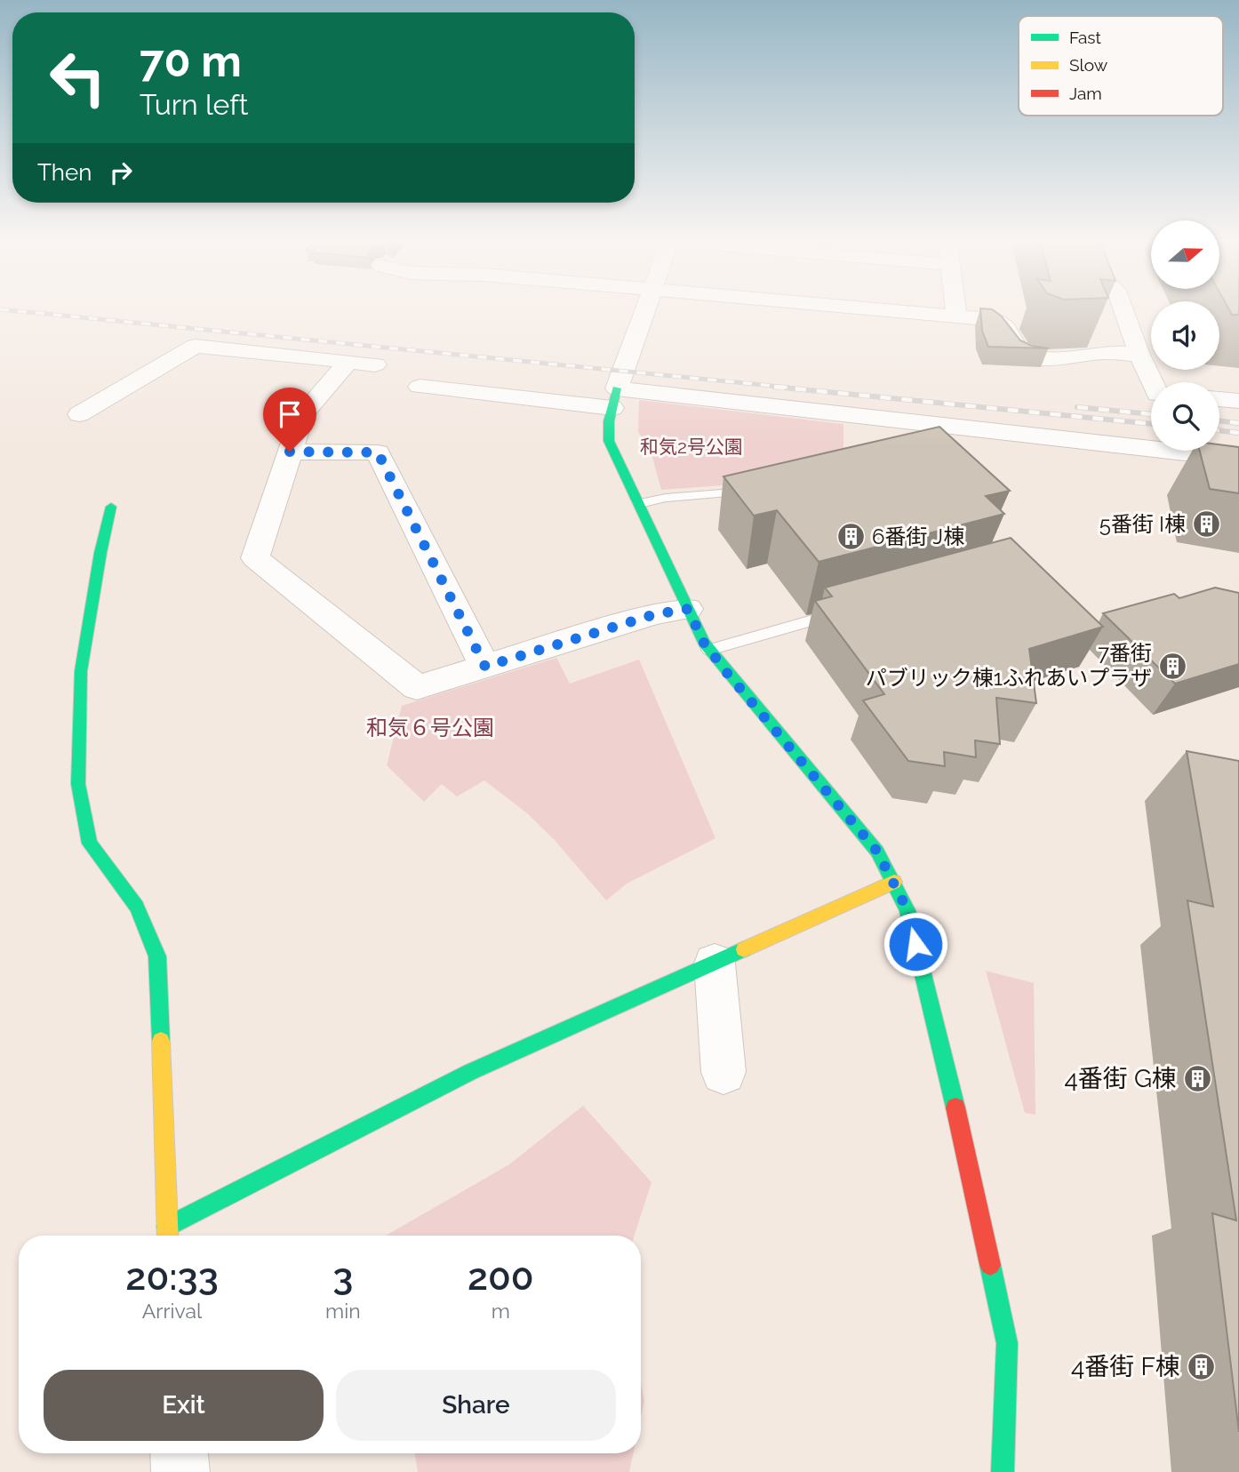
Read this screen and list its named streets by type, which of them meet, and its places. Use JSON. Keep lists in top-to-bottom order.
{
  "parks": ["和気2号公園", "和気６号公園"],
  "places": {
    "building": [
      "5番街 I棟",
      "6番街 J棟",
      "7番街 パブリック棟1ふれあいプラザ",
      "4番街 G棟",
      "4番街 F棟"
    ]
  },
  "legend": ["Fast", "Slow", "Jam"],
  "north": "right",
  "page": {
    "turn": ["70 m", "Turn left"],
    "then": "Then",
    "eta": [
      "20:33",
      "Arrival",
      "3",
      "min",
      "200",
      "m"
    ],
    "buttons": ["Exit", "Share"]
  }
}
